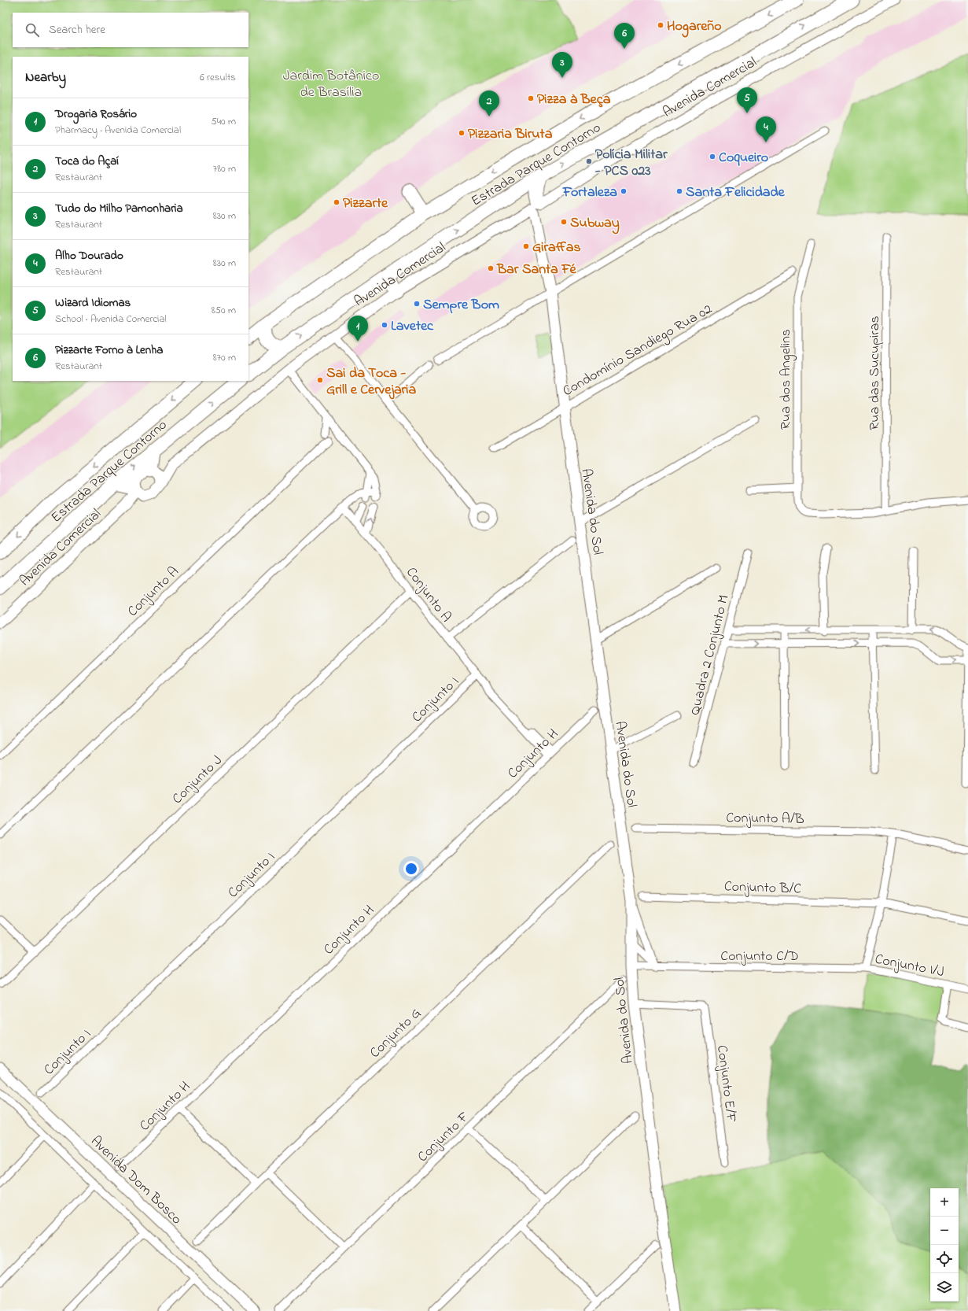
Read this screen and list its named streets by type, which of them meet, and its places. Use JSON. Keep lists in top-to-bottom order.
{
  "streets": {
    "highway": ["Estrada Parque Contorno"],
    "street": [
      "Avenida Comercial",
      "Condomínio Sandiego Rua 02",
      "Rua das Sucupiras",
      "Rua dos Angelins",
      "Avenida do Sol",
      "Conjunto A",
      "Quadra 2 Conjunto M",
      "Conjunto I",
      "Conjunto H",
      "Conjunto J",
      "Conjunto A/B",
      "Conjunto B/C",
      "Conjunto C/D",
      "Conjunto I/J",
      "Conjunto G",
      "Conjunto E/F",
      "Conjunto F",
      "Avenida Dom Bosco"
    ]
  },
  "crossings": [
    ["Avenida Comercial", "Avenida do Sol"],
    ["Condomínio Sandiego Rua 02", "Avenida do Sol"],
    ["Rua das Sucupiras", "Rua dos Angelins"],
    ["Avenida do Sol", "Conjunto C/D"],
    ["Avenida do Sol", "Conjunto E/F"],
    ["Conjunto A", "Conjunto I"],
    ["Conjunto A", "Conjunto H"],
    ["Conjunto A", "Conjunto J"],
    ["Conjunto C/D", "Conjunto I/J"]
  ],
  "parks": ["Jardim Botânico de Brasília"],
  "places": [
    "Hogareño",
    "Pizza à Beça",
    "Pizzaria Biruta",
    "Coqueiro",
    "Polícia Militar - PCS 023",
    "Fortaleza",
    "Santa Felicidade",
    "Pizzarte",
    "Subway",
    "Giraffas",
    "Bar Santa Fé",
    "Sempre Bom",
    "Lavetec",
    "Sai da Toca - Grill e Cervejaria"
  ],
  "page": {
    "search": "Search here",
    "pins": [
      "6",
      "3",
      "5",
      "2",
      "4",
      "1"
    ],
    "heading": ["Nearby", "6 results"],
    "list": [
      {
        "mark": "1",
        "name": "Drogaria Rosário",
        "note": "Pharmacy · Avenida Comercial",
        "value": "540 m"
      },
      {
        "mark": "2",
        "name": "Toca do Açaí",
        "note": "Restaurant",
        "value": "780 m"
      },
      {
        "mark": "3",
        "name": "Tudo do Milho Pamonharia",
        "note": "Restaurant",
        "value": "830 m"
      },
      {
        "mark": "4",
        "name": "Alho Dourado",
        "note": "Restaurant",
        "value": "830 m"
      },
      {
        "mark": "5",
        "name": "Wizard Idiomas",
        "note": "School · Avenida Comercial",
        "value": "850 m"
      },
      {
        "mark": "6",
        "name": "Pizzarte Forno à Lenha",
        "note": "Restaurant",
        "value": "870 m"
      }
    ],
    "map_buttons": ["+", "−"]
  }
}
